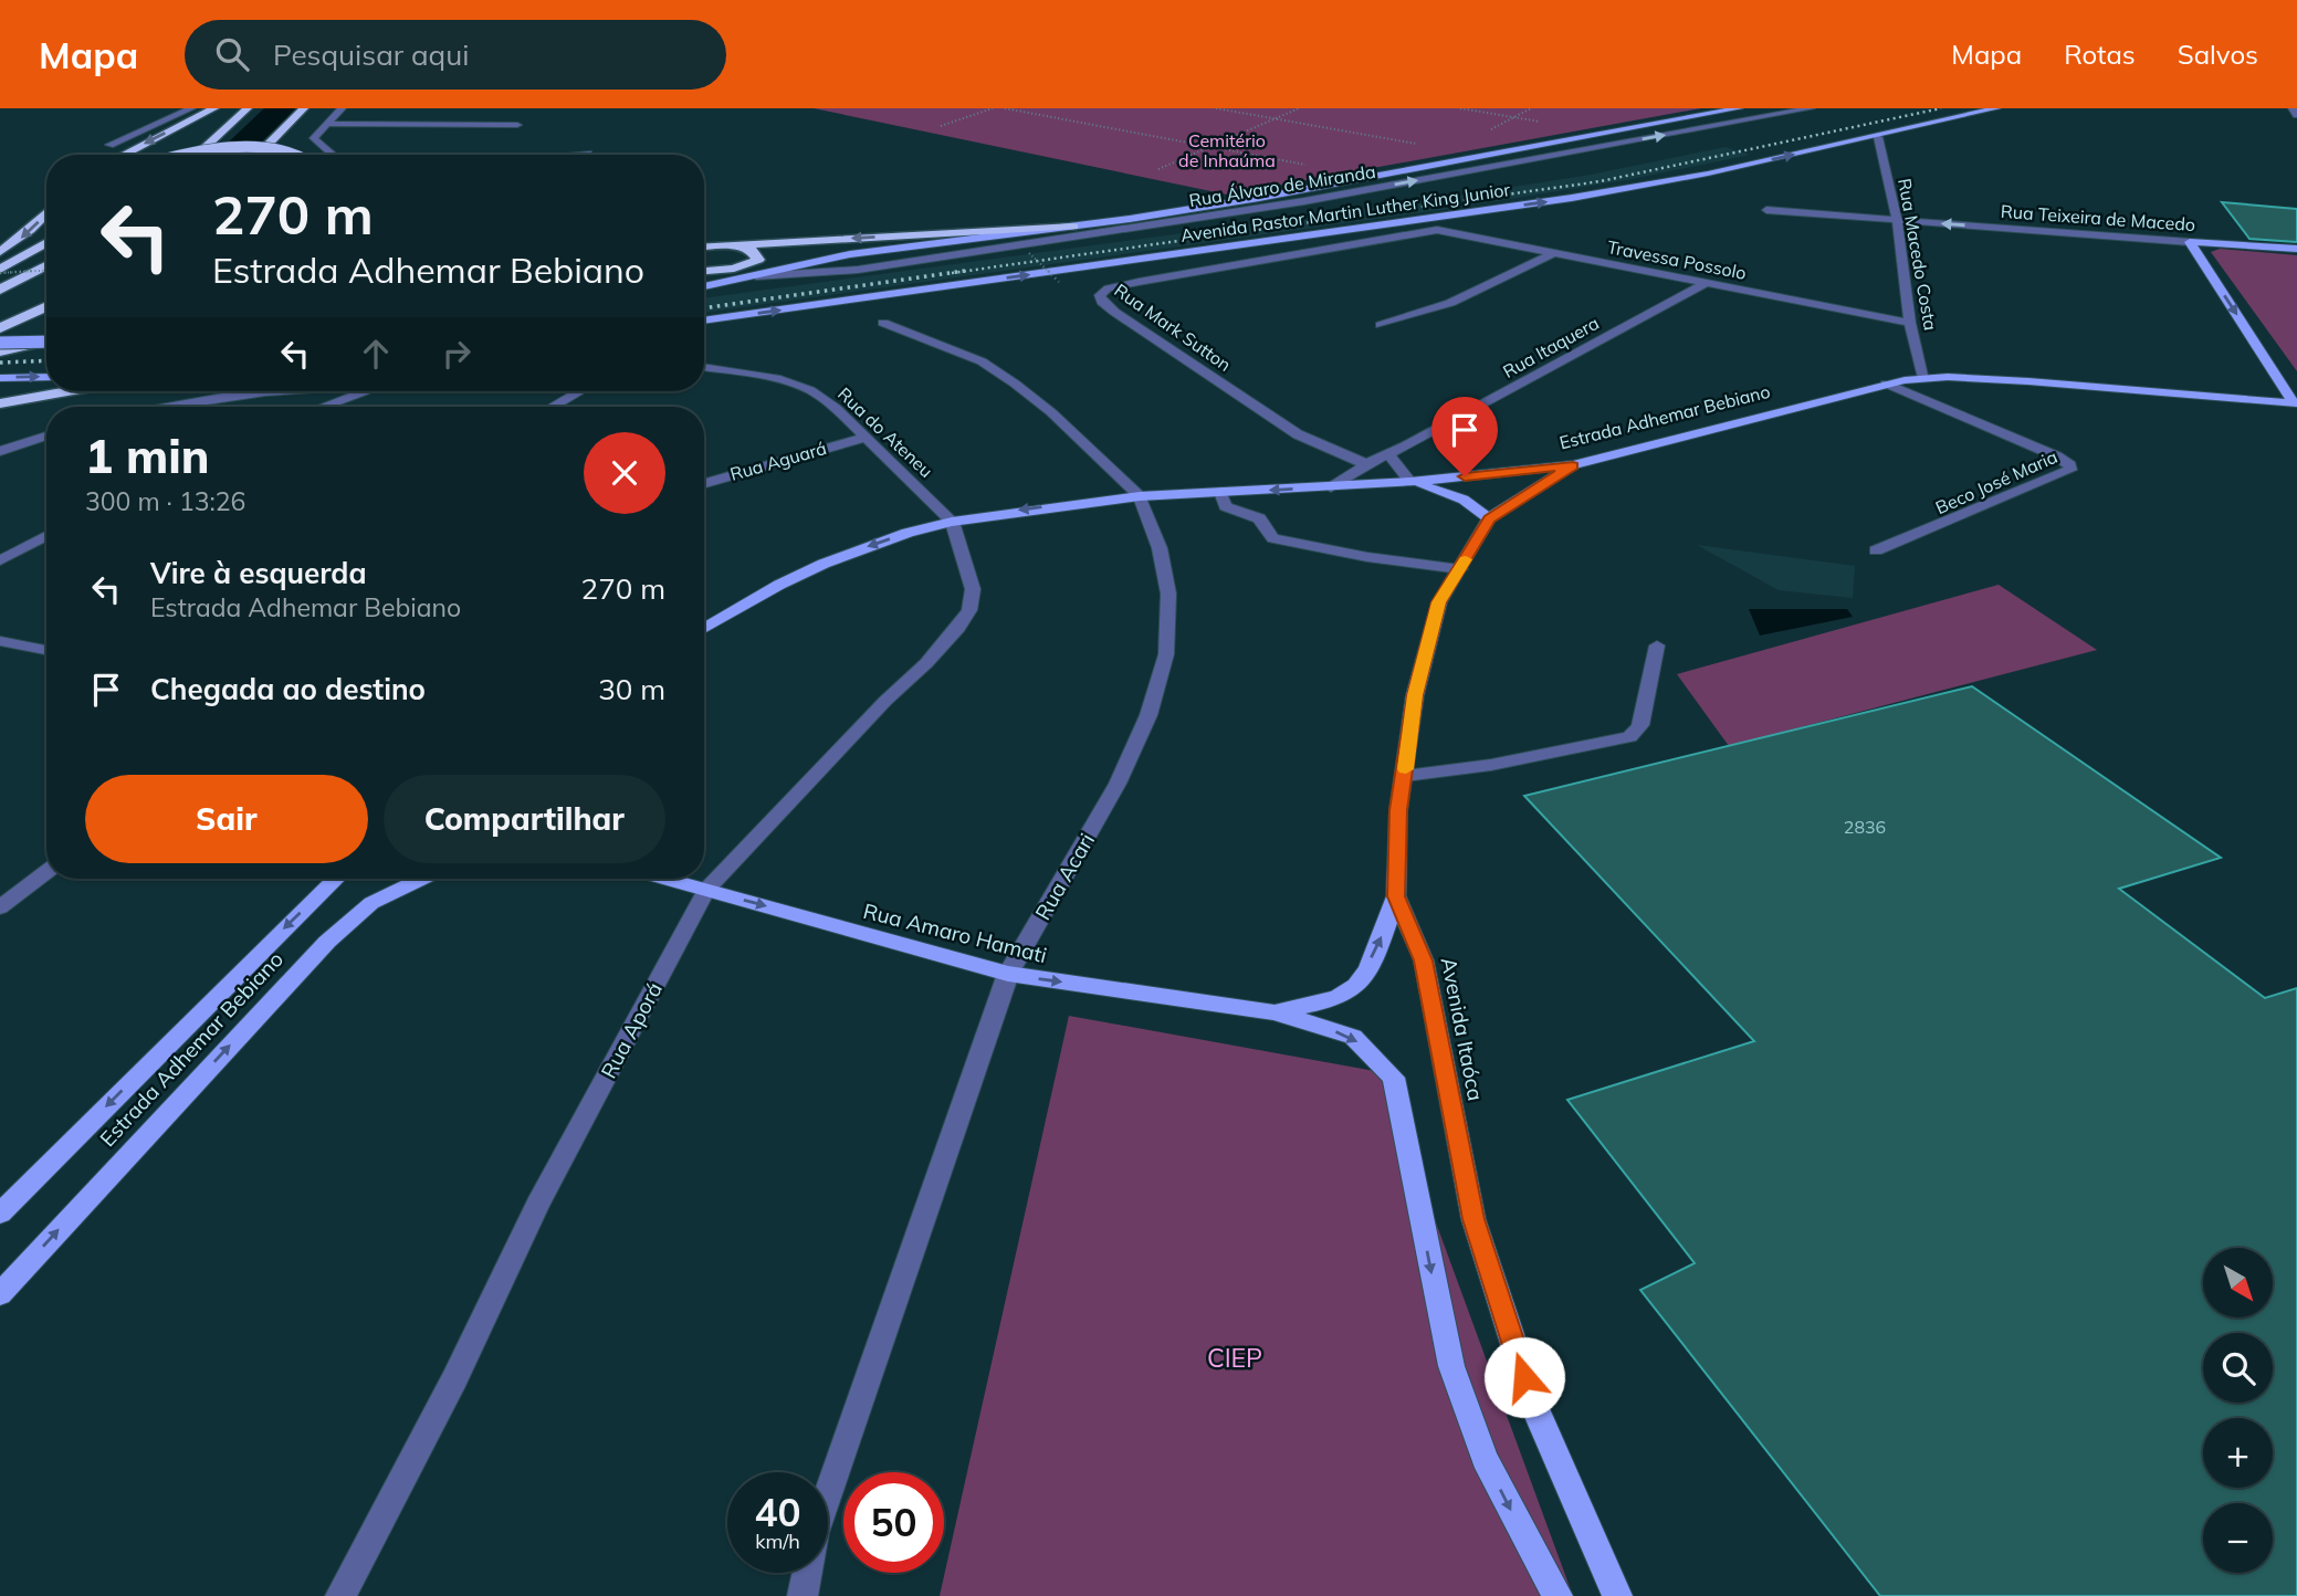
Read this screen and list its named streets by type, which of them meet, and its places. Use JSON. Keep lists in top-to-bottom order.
{
  "streets": {
    "main road": [
      "Avenida Pastor Martin Luther King Junior",
      "Rua Teixeira de Macedo",
      "Estrada Adhemar Bebiano",
      "Rua Amaro Hamati",
      "Avenida Itaóca"
    ],
    "street": [
      "Rua Álvaro de Miranda",
      "Rua Macedo Costa",
      "Travessa Possolo",
      "Rua Mark Sutton",
      "Rua Itaquera",
      "Rua do Ateneu",
      "Rua Aguará",
      "Beco José Maria",
      "Rua Acari",
      "Rua Aporá"
    ]
  },
  "crossings": [
    ["Rua Álvaro de Miranda", "Avenida Pastor Martin Luther King Junior"],
    ["Avenida Pastor Martin Luther King Junior", "Rua Macedo Costa"],
    ["Rua Teixeira de Macedo", "Rua Macedo Costa"],
    ["Rua Macedo Costa", "Travessa Possolo"],
    ["Rua Macedo Costa", "Estrada Adhemar Bebiano"],
    ["Travessa Possolo", "Rua Mark Sutton"],
    ["Travessa Possolo", "Rua Itaquera"],
    ["Rua Mark Sutton", "Rua Itaquera"],
    ["Rua Itaquera", "Estrada Adhemar Bebiano"],
    ["Estrada Adhemar Bebiano", "Rua do Ateneu"],
    ["Estrada Adhemar Bebiano", "Beco José Maria"],
    ["Estrada Adhemar Bebiano", "Rua Acari"],
    ["Estrada Adhemar Bebiano", "Avenida Itaóca"],
    ["Estrada Adhemar Bebiano", "Rua Aporá"],
    ["Rua do Ateneu", "Rua Aguará"],
    ["Rua do Ateneu", "Rua Aporá"],
    ["Rua Acari", "Rua Amaro Hamati"],
    ["Rua Amaro Hamati", "Rua Aporá"]
  ],
  "one_way": ["Rua Álvaro de Miranda", "Rua Teixeira de Macedo", "Rua Amaro Hamati"],
  "parks": ["Cemitério de Inhaúma", "CIEP"],
  "house_numbers": ["2836"],
  "north": "bottom right",
  "page": {
    "header": "Mapa",
    "search": "Pesquisar aqui",
    "nav": ["Mapa", "Rotas", "Salvos"],
    "turn": ["270 m", "Estrada Adhemar Bebiano"],
    "heading": ["1 min", "300 m · 13:26"],
    "list": [
      {
        "name": "Vire à esquerda",
        "note": "Estrada Adhemar Bebiano",
        "value": "270 m"
      },
      {
        "name": "Chegada ao destino",
        "value": "30 m"
      }
    ],
    "buttons": ["Sair", "Compartilhar"],
    "map_buttons": ["+", "−"],
    "speed": "40 km/h",
    "limit": "50"
  }
}
